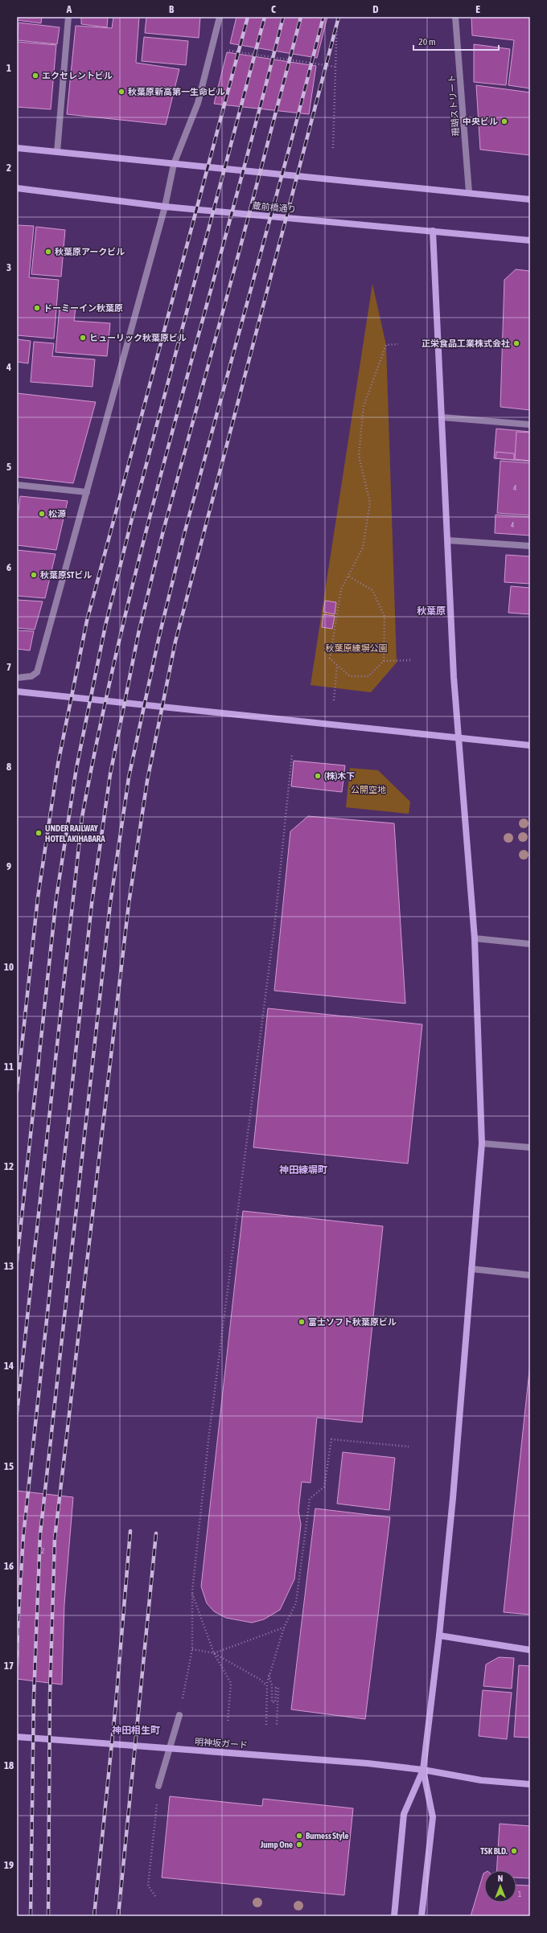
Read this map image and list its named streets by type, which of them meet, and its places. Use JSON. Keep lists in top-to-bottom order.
{
  "streets": {
    "street": ["珊瑚ストリート", "蔵前橋通り", "明神坂ガード"]
  },
  "districts": ["秋葉原", "神田練塀町", "神田相生町"],
  "parks": ["秋葉原練塀公園", "公開空地"],
  "places": [
    "エクセレントビル",
    "秋葉原新高第一生命ビル",
    "中央ビル",
    "秋葉原アークビル",
    "ドーミーイン秋葉原",
    "ヒューリック秋葉原ビル",
    "正栄食品工業株式会社",
    "松源",
    "秋葉原STビル",
    "(株)木下",
    "UNDER RAILWAY HOTEL AKIHABARA",
    "富士ソフト秋葉原ビル",
    "Burness Style",
    "Jump One",
    "TSK BLD."
  ],
  "house_numbers": [
    "4",
    "4",
    "2",
    "1"
  ],
  "scale_bar": "20 m",
  "north": "top",
  "grid": {
    "columns": [
      "A",
      "B",
      "C",
      "D",
      "E"
    ],
    "rows": [
      "1",
      "2",
      "3",
      "4",
      "5",
      "6",
      "7",
      "8",
      "9",
      "10",
      "11",
      "12",
      "13",
      "14",
      "15",
      "16",
      "17",
      "18",
      "19"
    ]
  }
}
